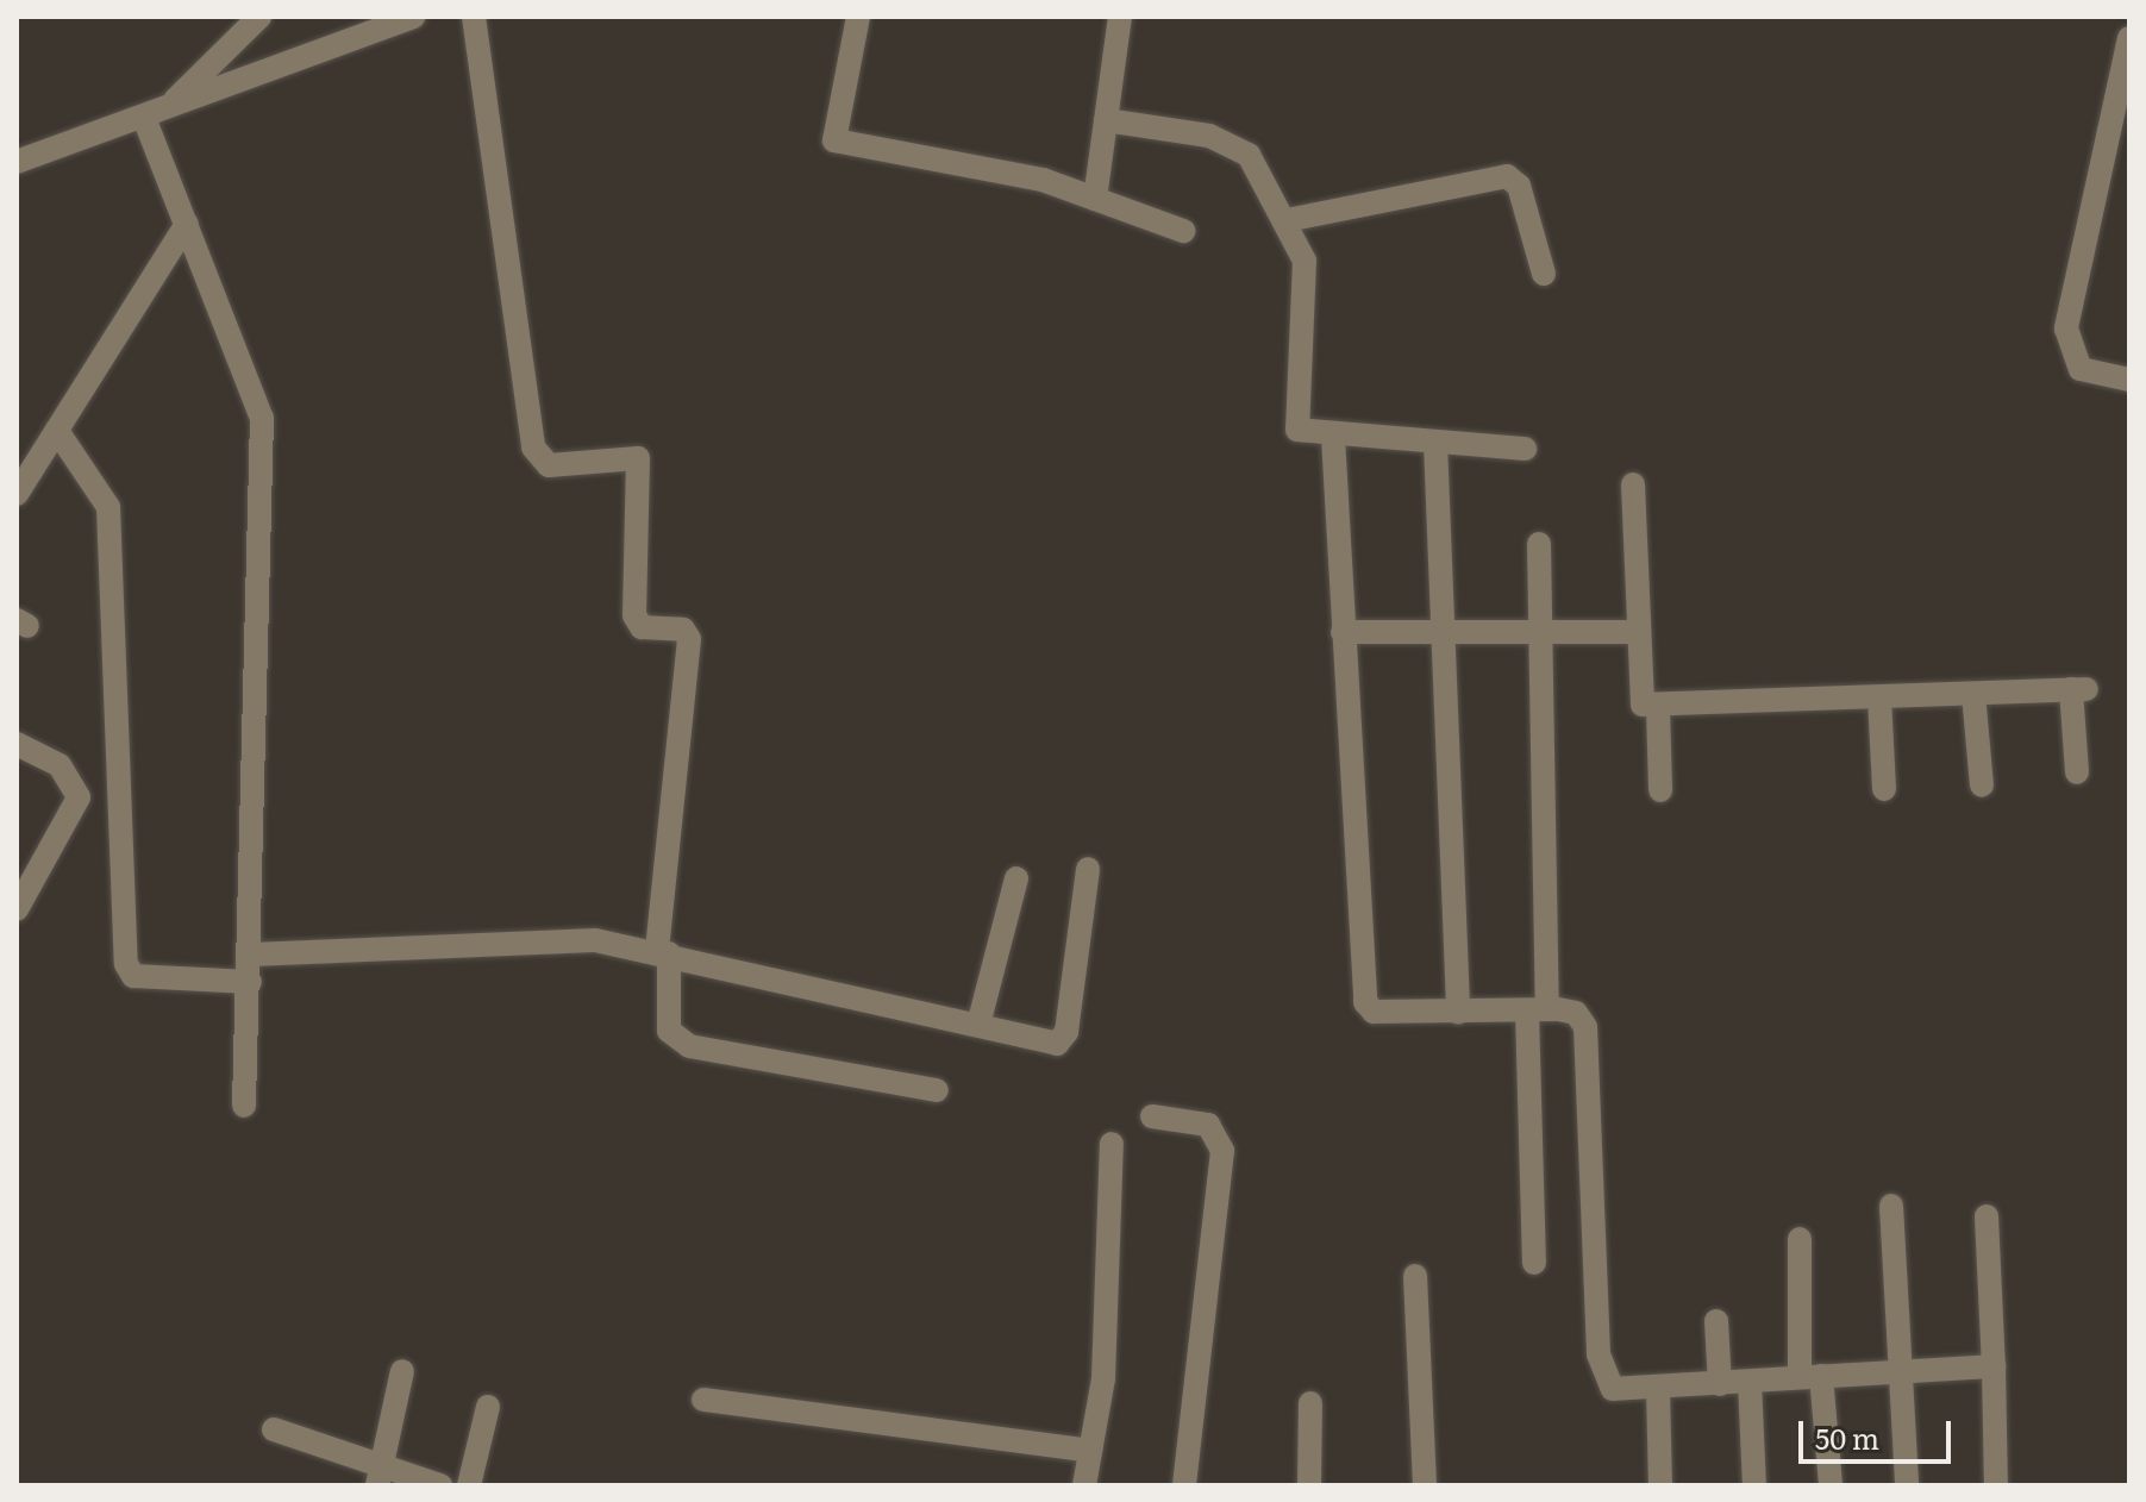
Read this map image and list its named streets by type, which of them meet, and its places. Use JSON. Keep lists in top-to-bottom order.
{
  "scale_bar": "50 m"
}
